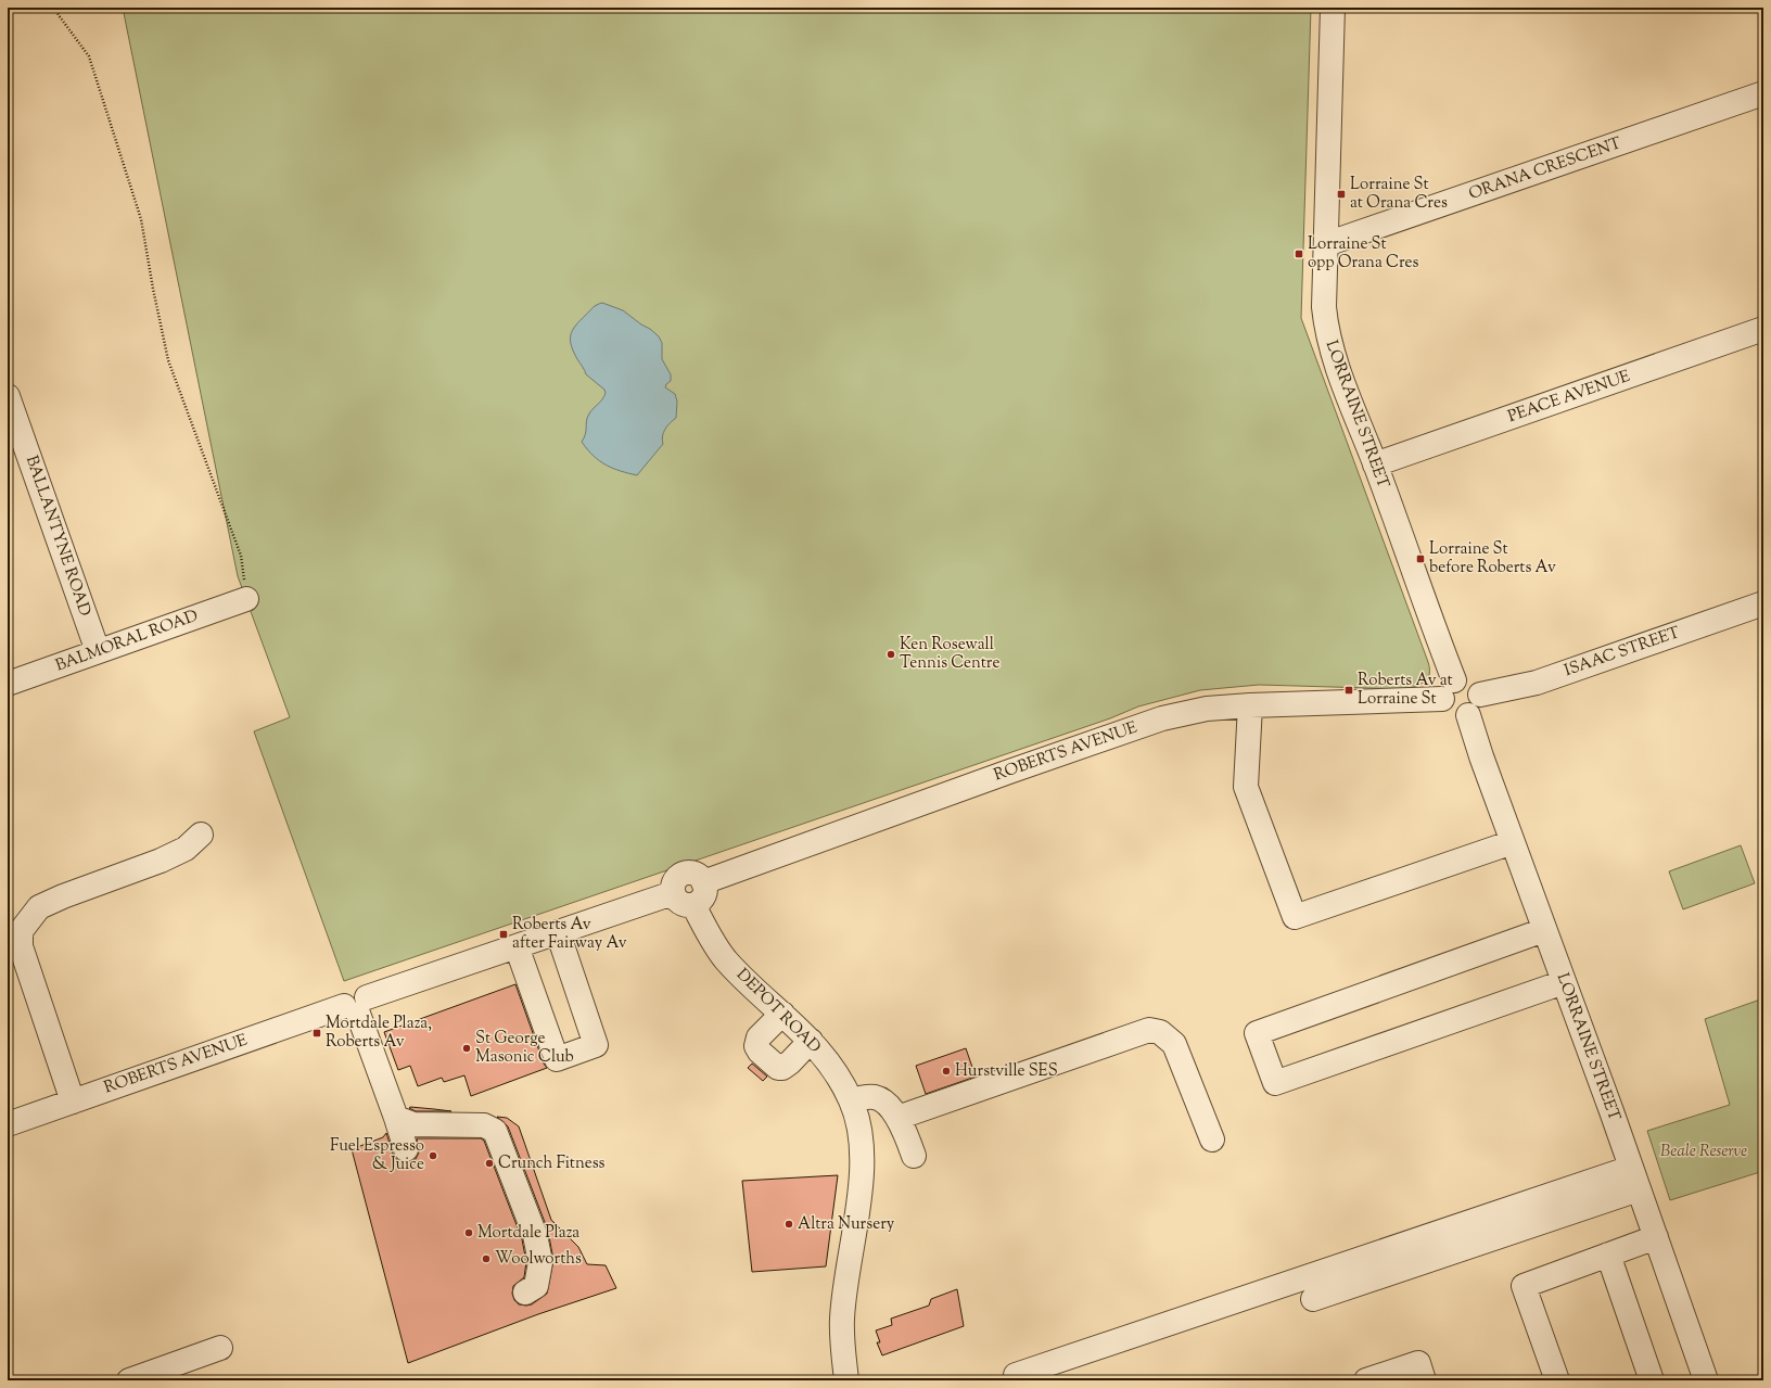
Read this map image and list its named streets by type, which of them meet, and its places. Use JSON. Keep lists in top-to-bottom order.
{
  "streets": {
    "street": [
      "ORANA CRESCENT",
      "PEACE AVENUE",
      "LORRAINE STREET",
      "BALLANTYNE ROAD",
      "BALMORAL ROAD",
      "ISAAC STREET",
      "ROBERTS AVENUE",
      "DEPOT ROAD"
    ]
  },
  "crossings": [
    ["ORANA CRESCENT", "LORRAINE STREET"],
    ["PEACE AVENUE", "LORRAINE STREET"],
    ["LORRAINE STREET", "ISAAC STREET"],
    ["LORRAINE STREET", "ROBERTS AVENUE"],
    ["BALLANTYNE ROAD", "BALMORAL ROAD"],
    ["ISAAC STREET", "ROBERTS AVENUE"],
    ["ROBERTS AVENUE", "DEPOT ROAD"]
  ],
  "parks": ["Beale Reserve"],
  "places": {
    "transit": [
      "Lorraine St at Orana Cres",
      "Lorraine St opp Orana Cres",
      "Lorraine St before Roberts Av",
      "Roberts Av at Lorraine St",
      "Roberts Av after Fairway Av",
      "Mortdale Plaza, Roberts Av"
    ],
    "other": [
      "Ken Rosewall Tennis Centre",
      "St George Masonic Club",
      "Hurstville SES",
      "Fuel Espresso & Juice",
      "Crunch Fitness",
      "Altra Nursery",
      "Mortdale Plaza",
      "Woolworths"
    ]
  }
}
